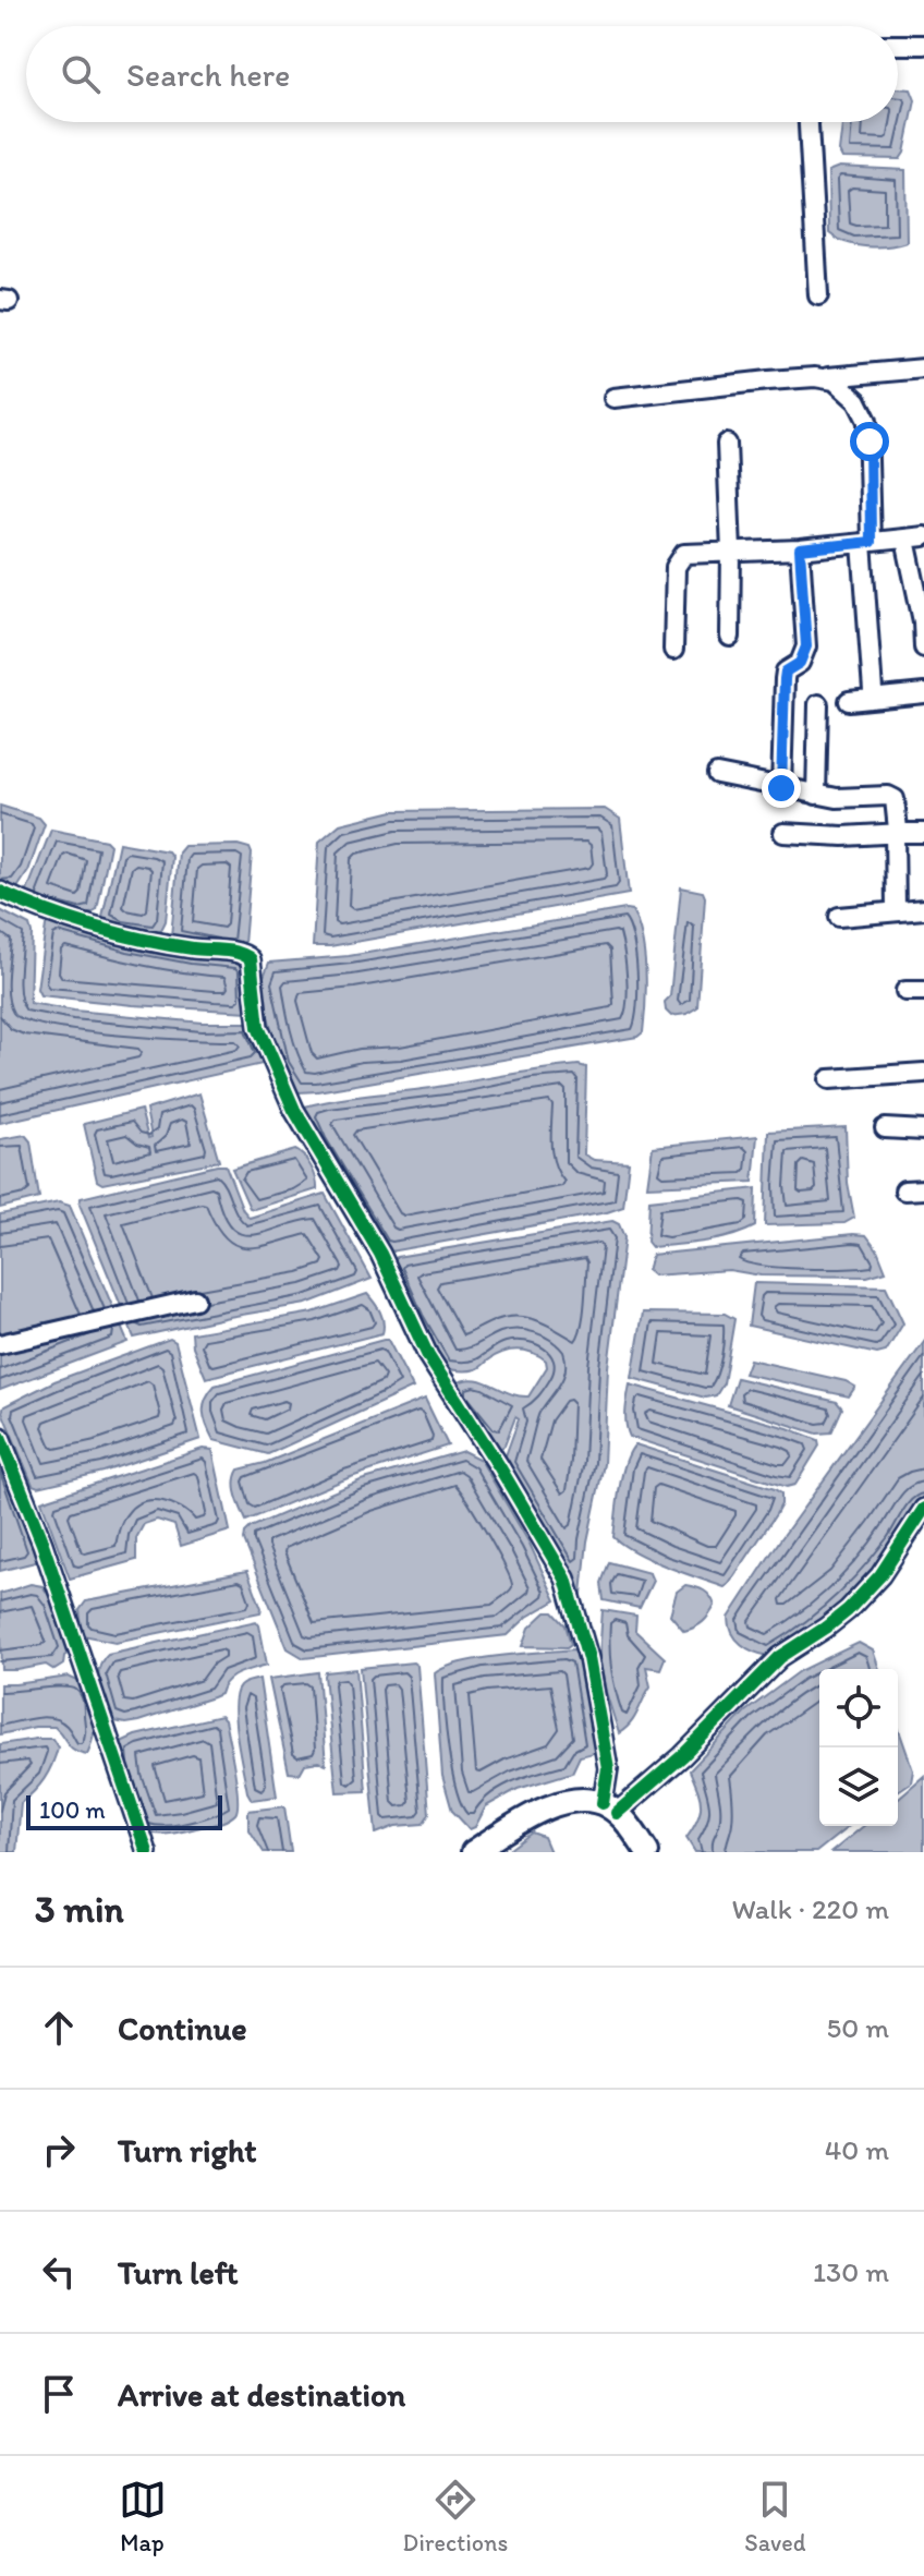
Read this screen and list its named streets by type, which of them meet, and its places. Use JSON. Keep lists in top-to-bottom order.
{
  "scale_bar": "100 m",
  "page": {
    "search": "Search here",
    "scale": "100 m",
    "heading": ["3 min", "Walk · 220 m"],
    "list": [
      ["Continue", "50 m"],
      ["Turn right", "40 m"],
      ["Turn left", "130 m"],
      "Arrive at destination"
    ],
    "nav": ["Map", "Directions", "Saved"]
  }
}
